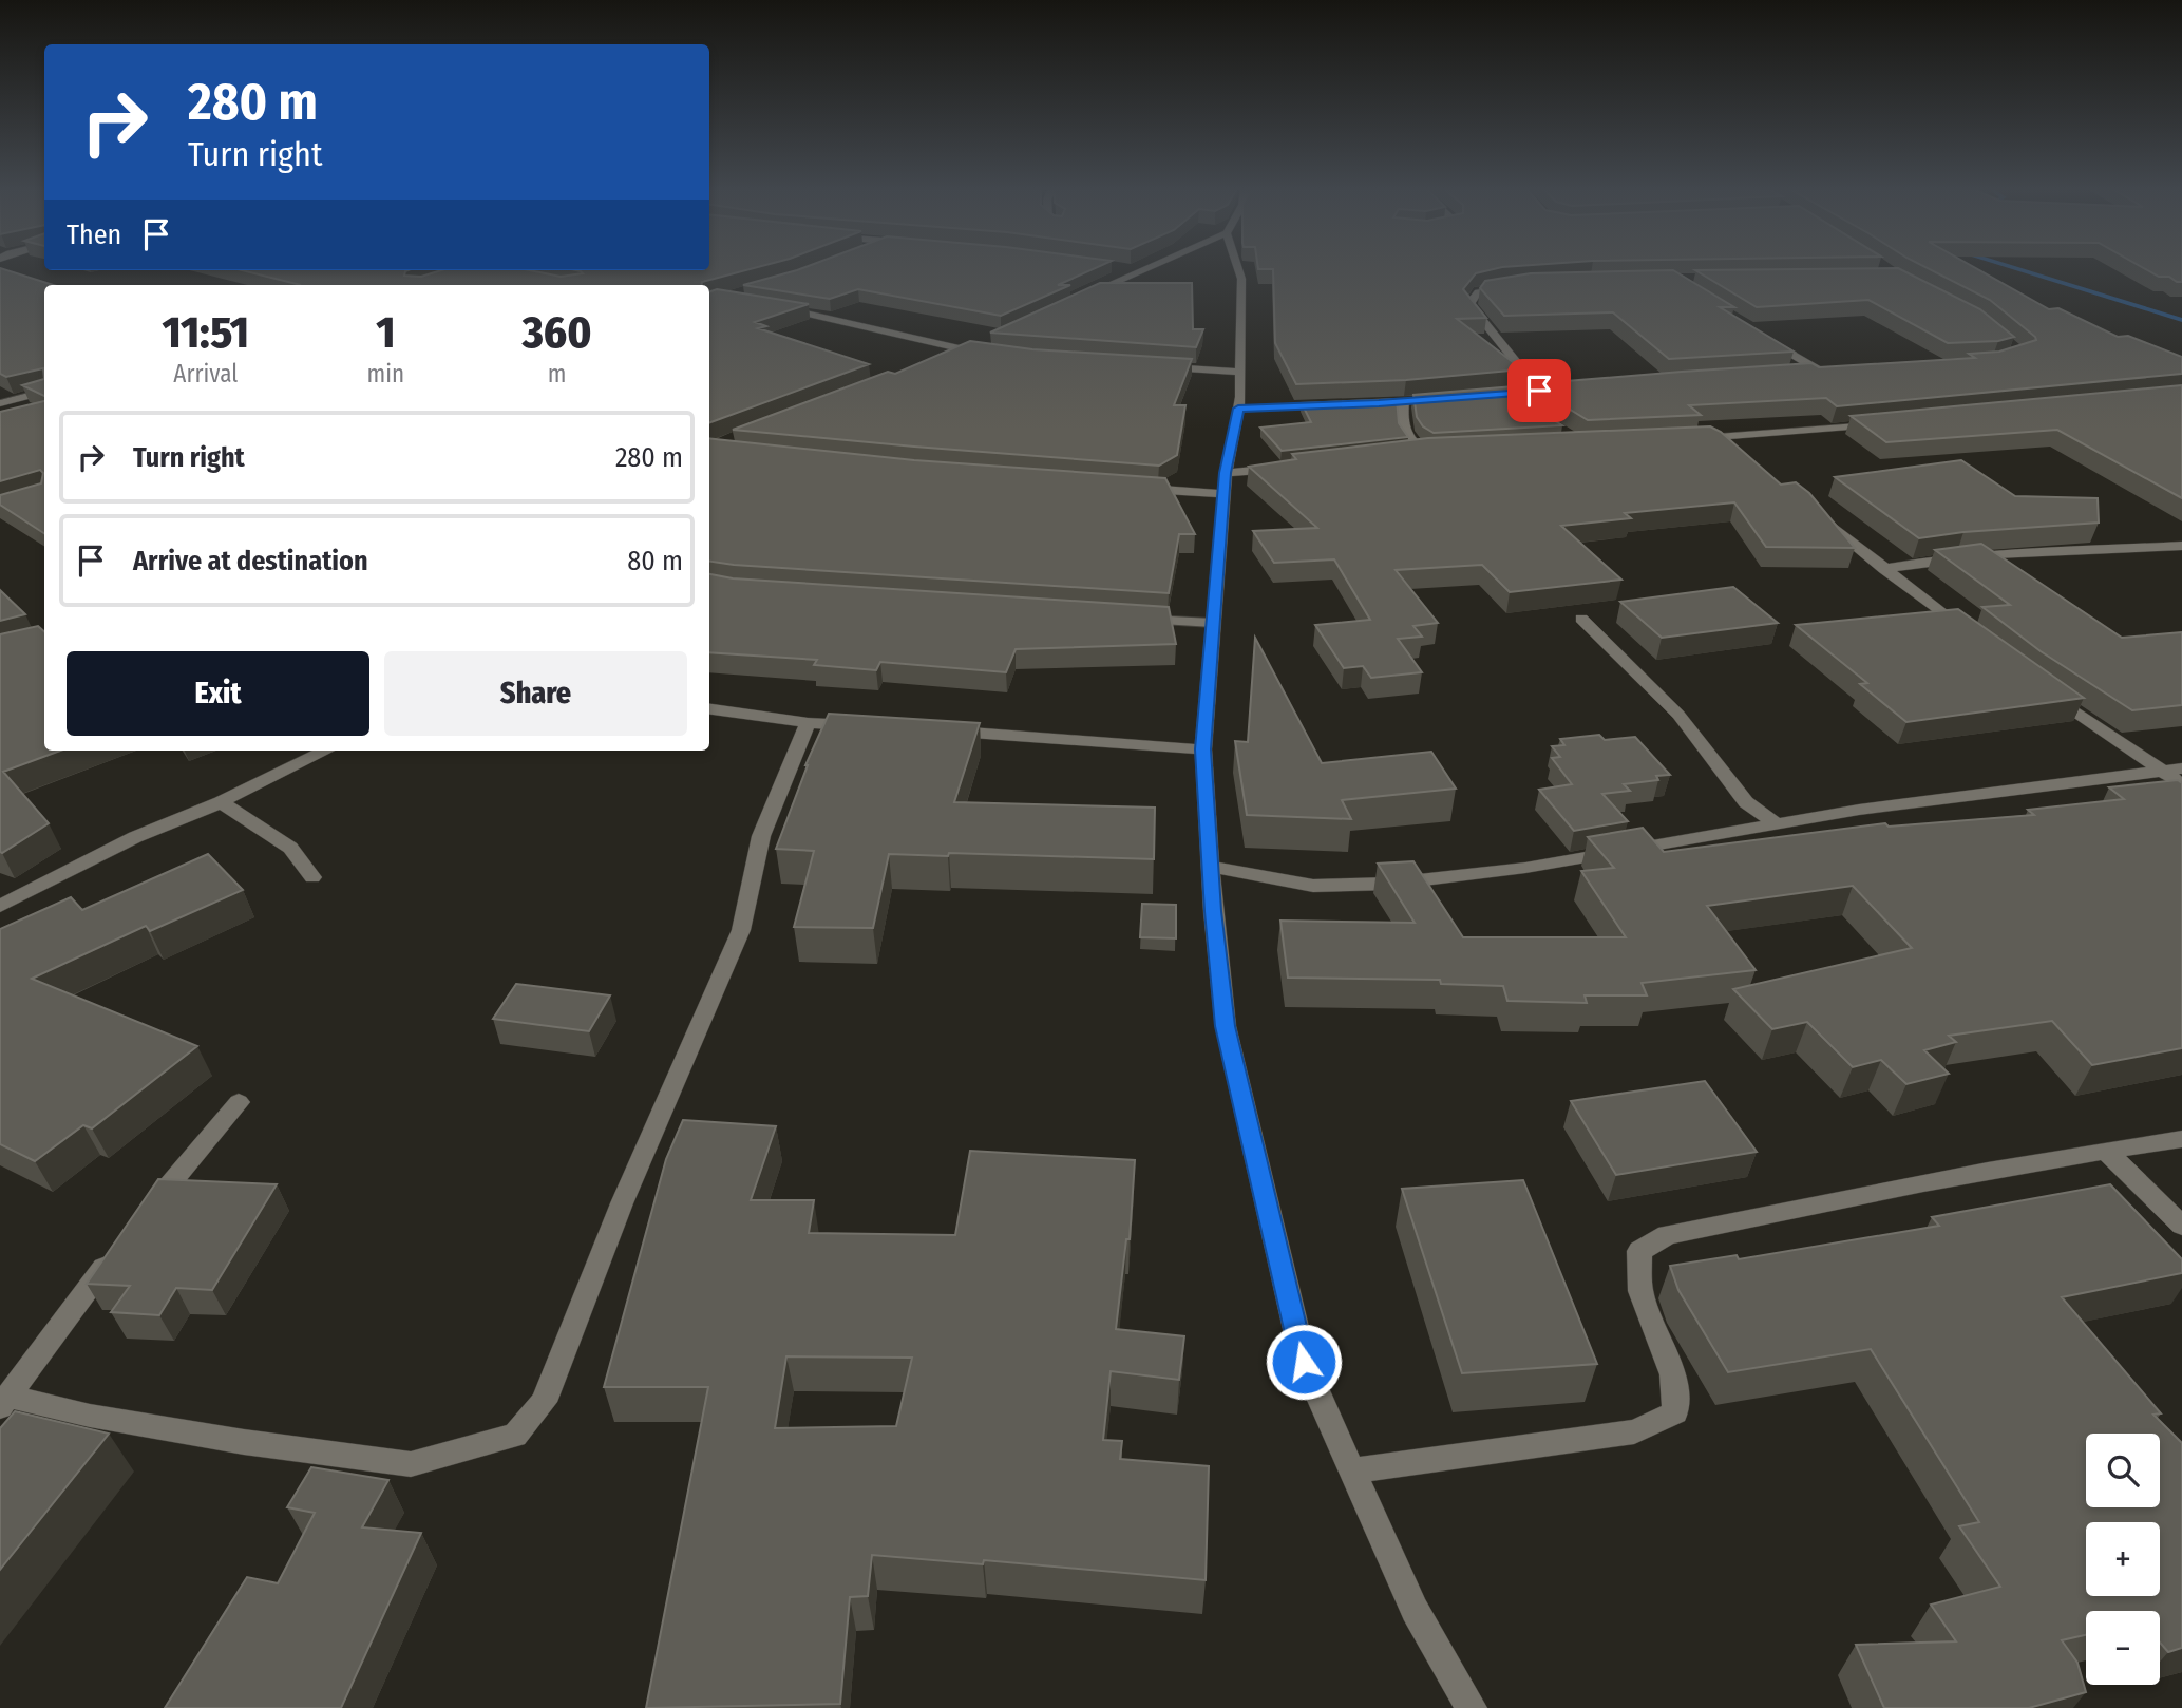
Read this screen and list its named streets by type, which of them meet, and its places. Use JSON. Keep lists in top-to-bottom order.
{
  "page": {
    "turn": ["280 m", "Turn right"],
    "then": "Then",
    "eta": [
      "11:51",
      "Arrival",
      "1",
      "min",
      "360",
      "m"
    ],
    "list": [
      {
        "name": "Turn right",
        "value": "280 m"
      },
      {
        "name": "Arrive at destination",
        "value": "80 m"
      }
    ],
    "buttons": ["Exit", "Share"],
    "map_buttons": ["+", "−"]
  }
}
